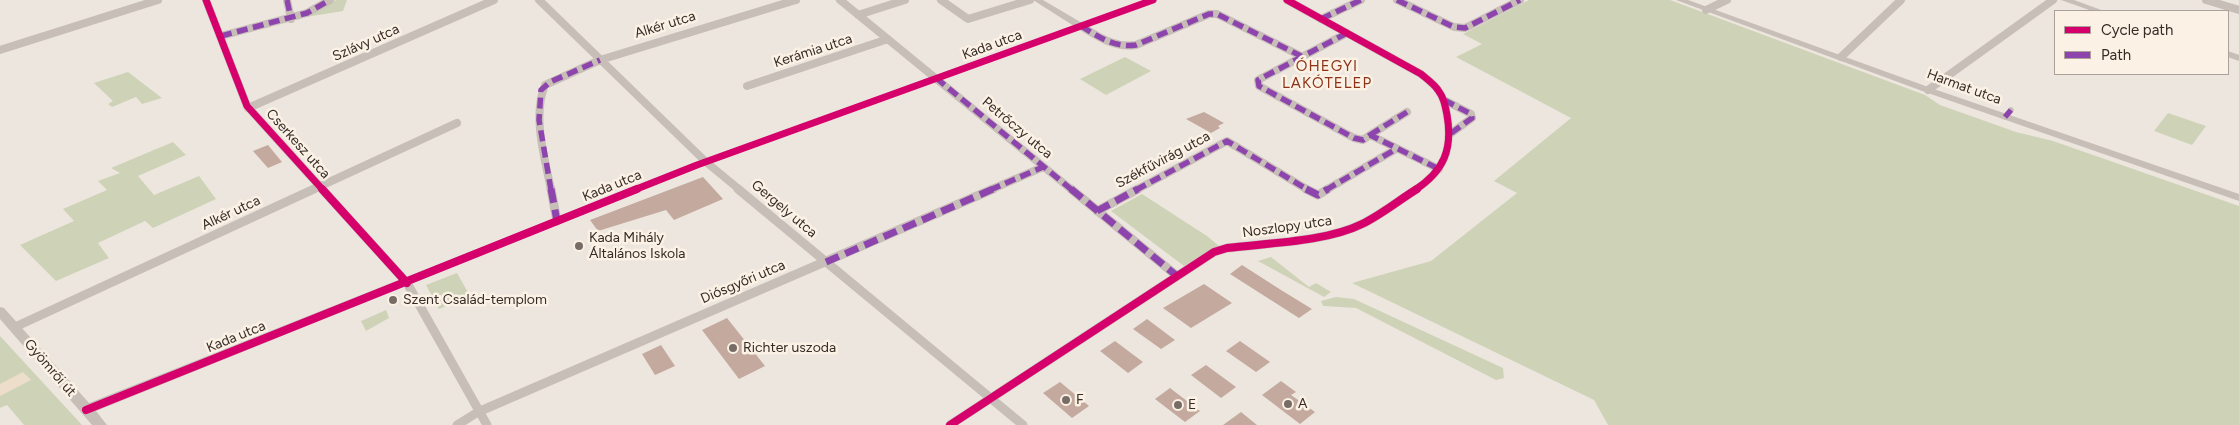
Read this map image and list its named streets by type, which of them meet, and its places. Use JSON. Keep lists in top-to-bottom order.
{
  "streets": {
    "street": [
      "Alkér utca",
      "Szlávy utca",
      "Kada utca",
      "Kerámia utca",
      "Harmat utca",
      "Petrőczy utca",
      "Cserkesz utca",
      "Székfűvirág utca",
      "Gergely utca",
      "Noszlopy utca",
      "Diósgyőri utca",
      "Gyömrői út"
    ]
  },
  "crossings": [
    ["Alkér utca", "Kada utca"],
    ["Alkér utca", "Cserkesz utca"],
    ["Alkér utca", "Gergely utca"],
    ["Alkér utca", "Gyömrői út"],
    ["Szlávy utca", "Cserkesz utca"],
    ["Kada utca", "Petrőczy utca"],
    ["Kada utca", "Cserkesz utca"],
    ["Kada utca", "Gergely utca"],
    ["Kada utca", "Gyömrői út"],
    ["Kerámia utca", "Petrőczy utca"],
    ["Petrőczy utca", "Székfűvirág utca"],
    ["Petrőczy utca", "Noszlopy utca"],
    ["Petrőczy utca", "Diósgyőri utca"],
    ["Cserkesz utca", "Diósgyőri utca"],
    ["Gergely utca", "Noszlopy utca"],
    ["Gergely utca", "Diósgyőri utca"]
  ],
  "districts": ["ÓHEGYI LAKÓTELEP"],
  "places": [
    "Kada Mihály Általános Iskola",
    "Szent Család-templom",
    "Richter uszoda",
    "F",
    "A",
    "E"
  ],
  "legend": ["Cycle path", "Path"]
}
